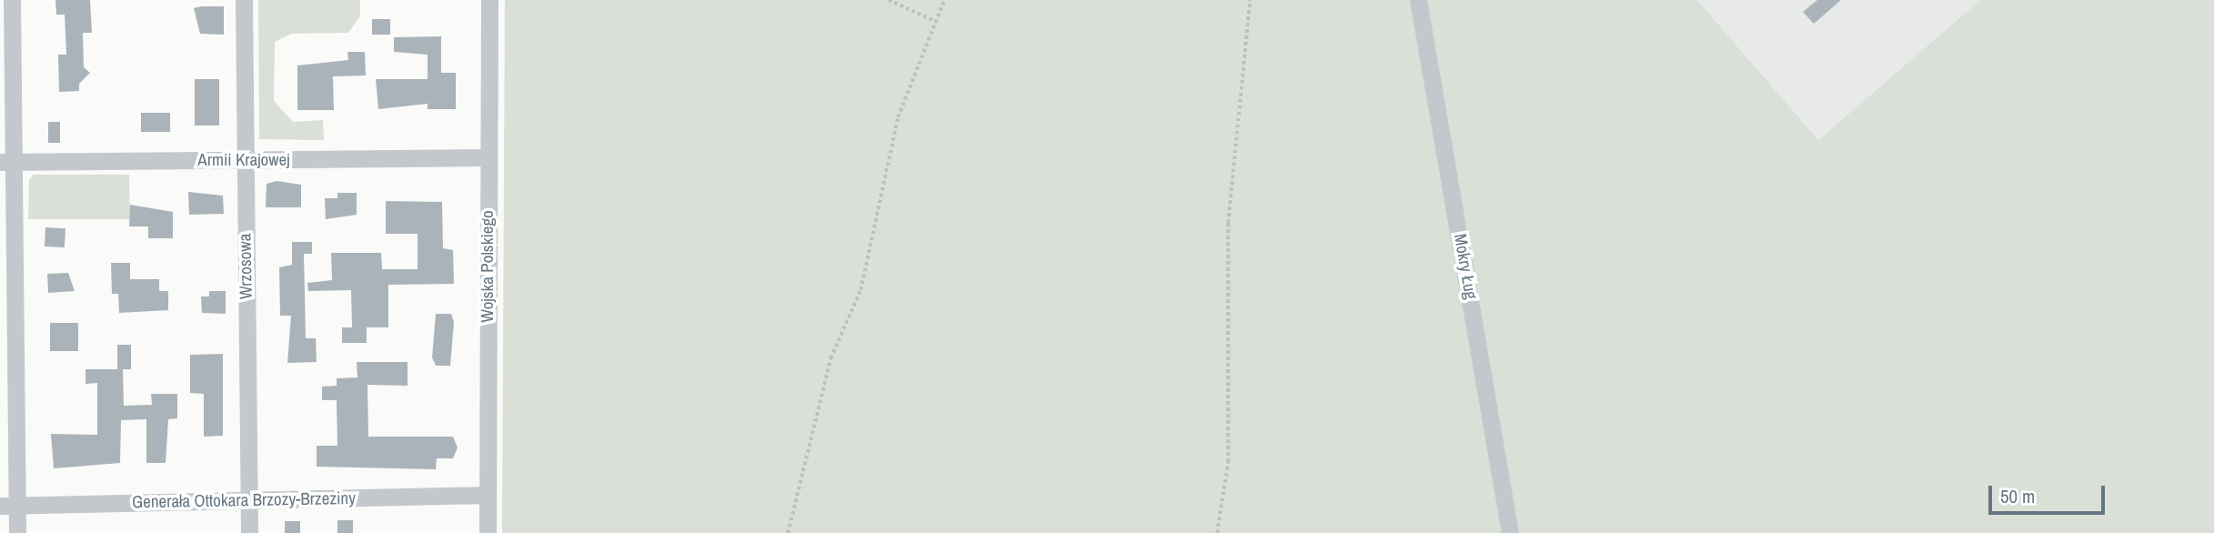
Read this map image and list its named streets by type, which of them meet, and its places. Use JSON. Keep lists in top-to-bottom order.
{
  "streets": {
    "street": [
      "Armii Krajowej",
      "Wrzosowa",
      "Wojska Polskiego",
      "Mokry Ług",
      "Generała Ottokara Brzozy-Brzeziny"
    ]
  },
  "crossings": [
    ["Armii Krajowej", "Wrzosowa"],
    ["Armii Krajowej", "Wojska Polskiego"],
    ["Wrzosowa", "Generała Ottokara Brzozy-Brzeziny"],
    ["Wojska Polskiego", "Generała Ottokara Brzozy-Brzeziny"]
  ],
  "scale_bar": "50 m"
}
